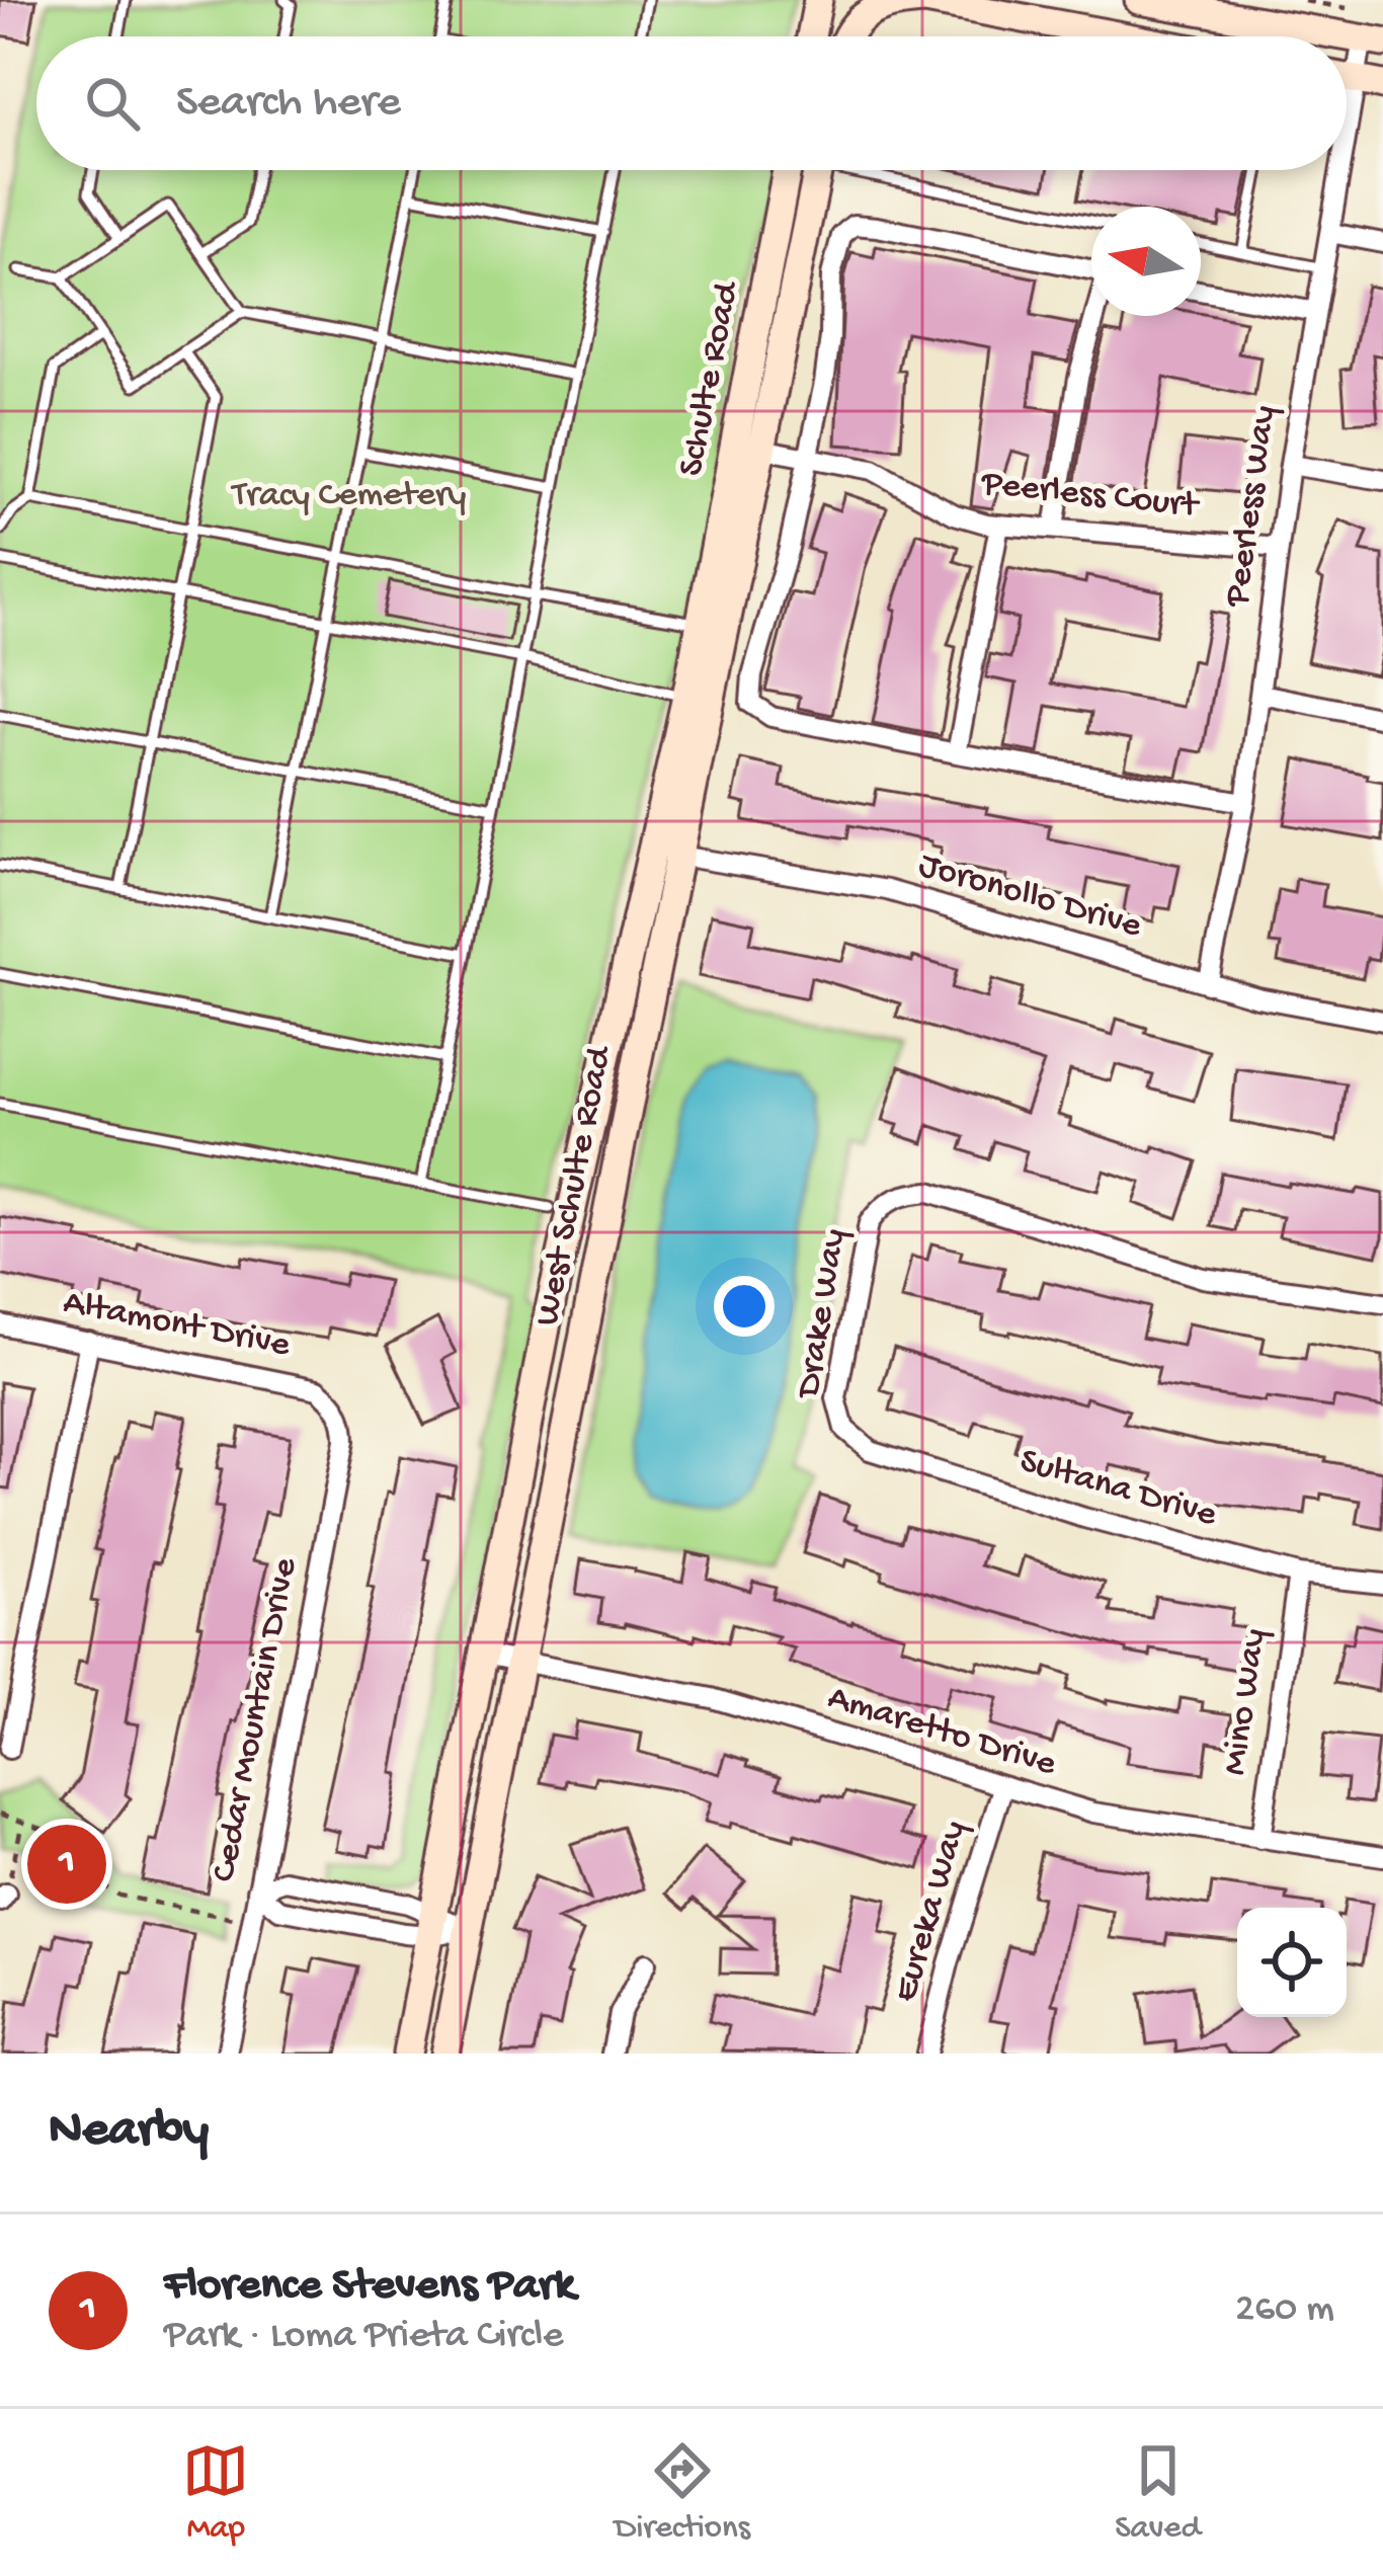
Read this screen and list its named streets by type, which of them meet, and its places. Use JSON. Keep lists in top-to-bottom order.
{
  "streets": {
    "main road": ["Schulte Road", "West Schulte Road"],
    "street": [
      "Peerless Court",
      "Peerless Way",
      "Joronollo Drive",
      "Drake Way",
      "Altamont Drive",
      "Sultana Drive",
      "Mino Way",
      "Cedar Mountain Drive",
      "Amaretto Drive",
      "Eureka Way"
    ]
  },
  "crossings": [
    ["Schulte Road", "West Schulte Road"],
    ["Peerless Court", "Peerless Way"],
    ["Peerless Court", "West Schulte Road"],
    ["Peerless Way", "Joronollo Drive"],
    ["Joronollo Drive", "West Schulte Road"],
    ["West Schulte Road", "Amaretto Drive"],
    ["Drake Way", "Sultana Drive"],
    ["Altamont Drive", "Cedar Mountain Drive"],
    ["Sultana Drive", "Mino Way"],
    ["Mino Way", "Amaretto Drive"],
    ["Amaretto Drive", "Eureka Way"]
  ],
  "parks": ["Tracy Cemetery"],
  "north": "left",
  "page": {
    "search": "Search here",
    "pins": "1",
    "heading": "Nearby",
    "list": [
      {
        "mark": "1",
        "name": "Florence Stevens Park",
        "note": "Park · Loma Prieta Circle",
        "value": "260 m"
      }
    ],
    "nav": ["Map", "Directions", "Saved"]
  }
}
